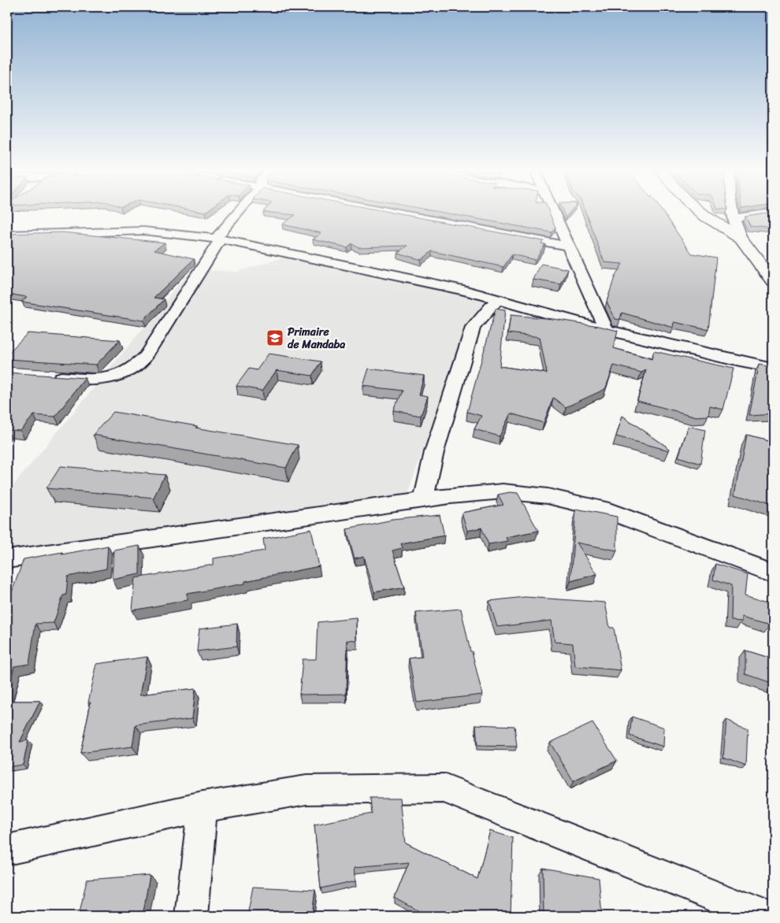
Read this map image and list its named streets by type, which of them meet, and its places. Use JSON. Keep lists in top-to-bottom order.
{
  "places": {
    "school or university": ["Primaire de Mandaba"]
  }
}
